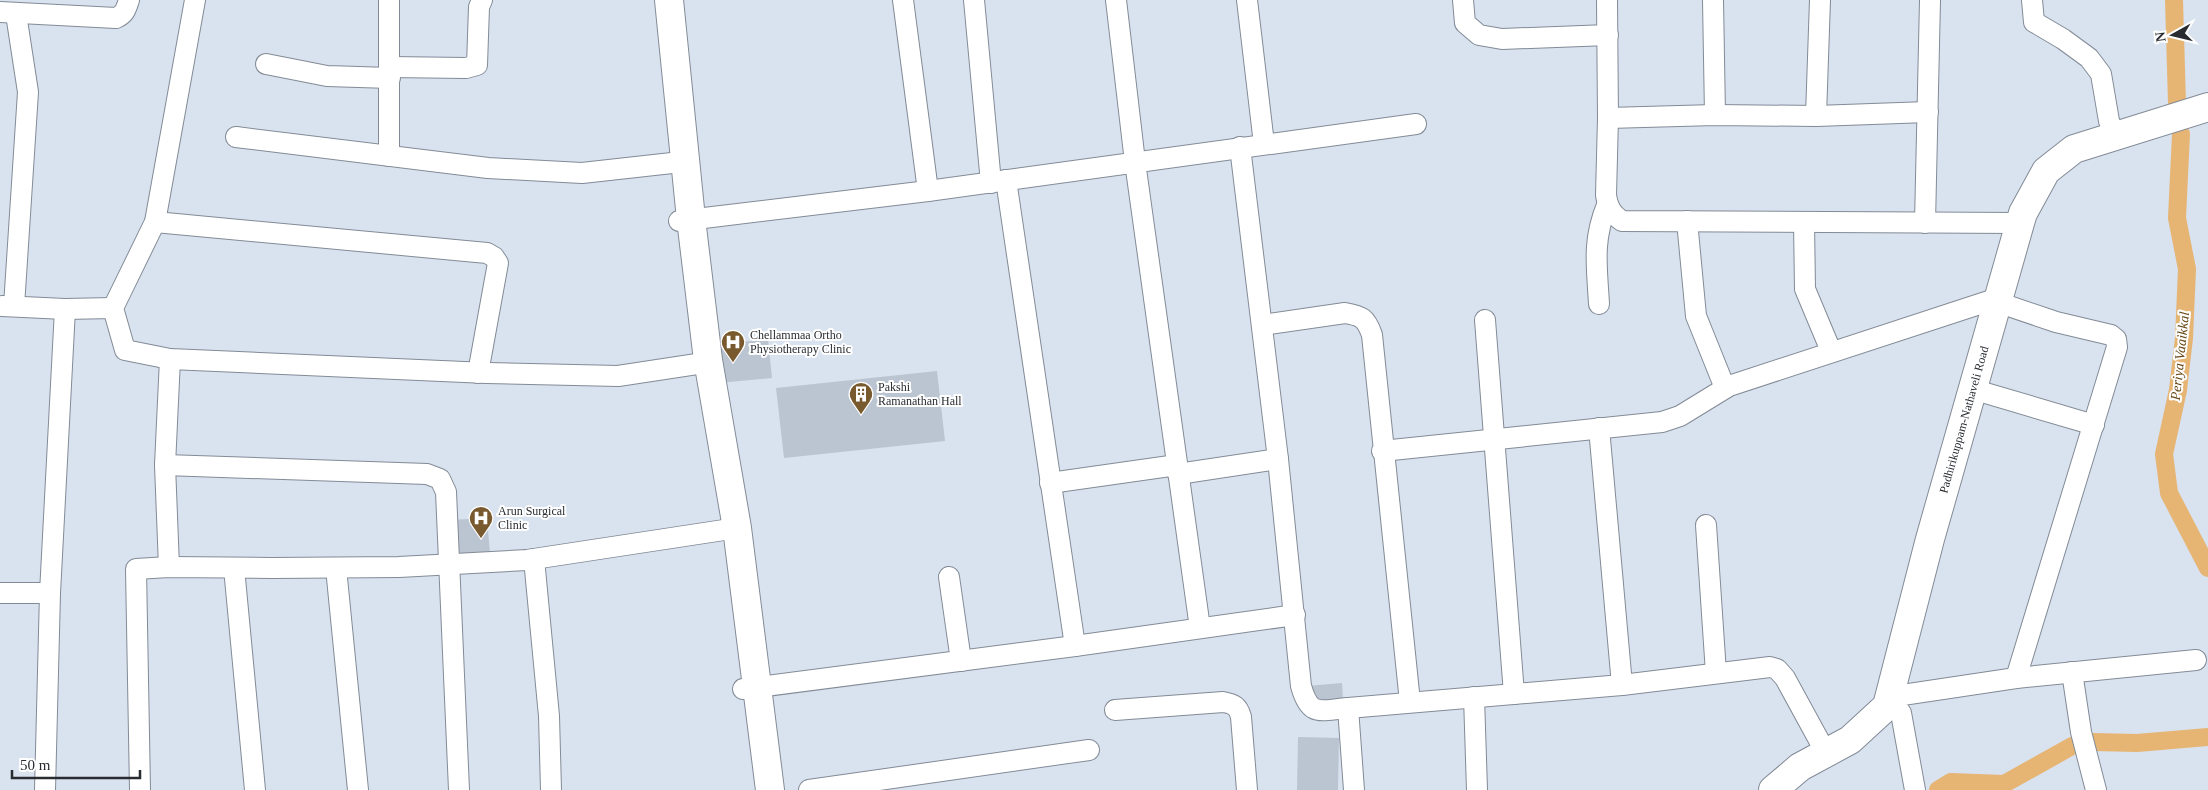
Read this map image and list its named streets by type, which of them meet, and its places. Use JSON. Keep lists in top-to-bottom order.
{
  "streets": {
    "main road": ["Padhirikuppam-Nathaveli Road"]
  },
  "water": ["Periya Vaaikkal"],
  "places": {
    "hospital": ["Chellammaa Ortho Physiotherapy Clinic", "Arun Surgical Clinic"],
    "building": ["Pakshi Ramanathan Hall"]
  },
  "scale_bar": "50 m",
  "north": "left"
}
